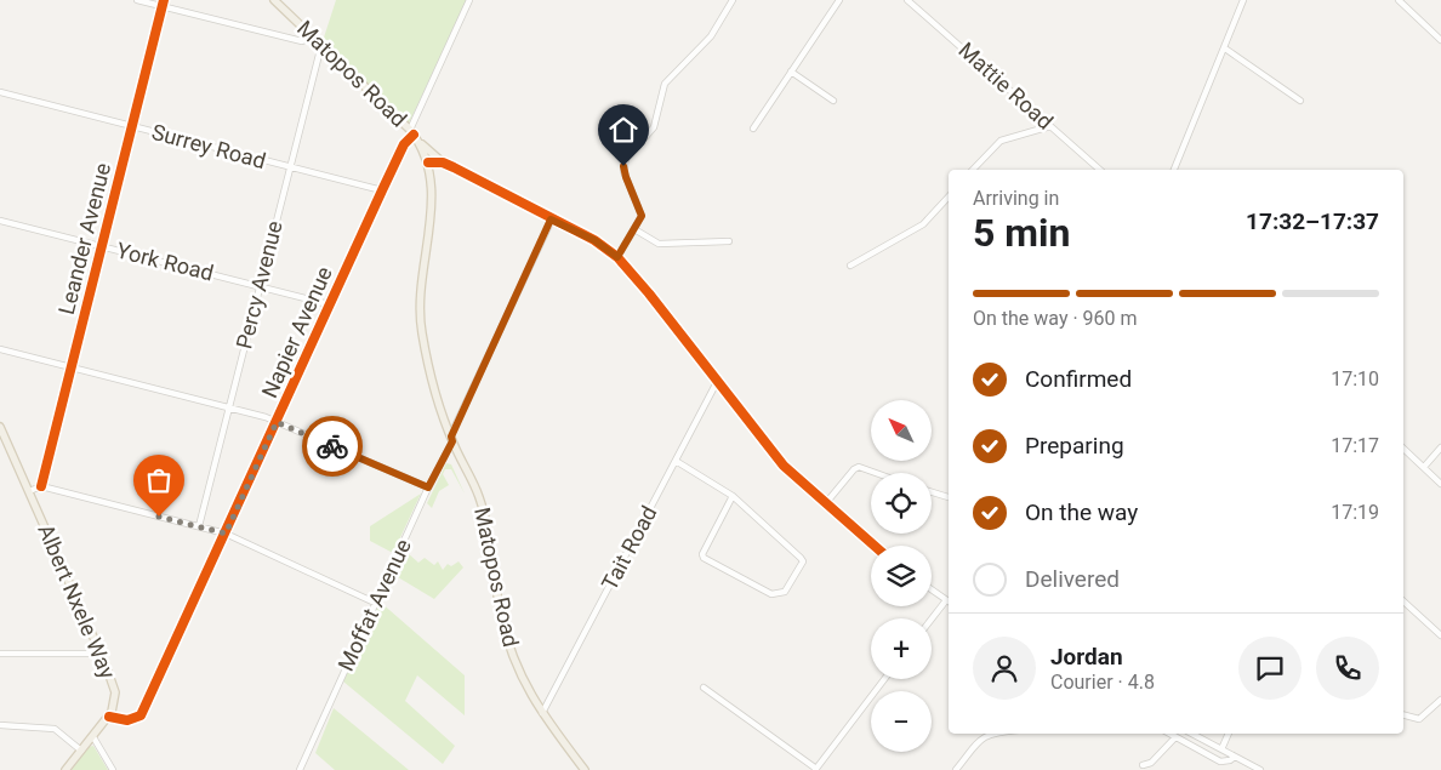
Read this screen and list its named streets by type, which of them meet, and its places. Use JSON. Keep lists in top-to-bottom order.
{
  "streets": {
    "main road": ["Matopos Road", "Albert Nxele Way"],
    "street": [
      "Mattie Road",
      "Surrey Road",
      "Leander Avenue",
      "York Road",
      "Percy Avenue",
      "Napier Avenue",
      "Tait Road",
      "Moffat Avenue"
    ]
  },
  "crossings": [
    ["Matopos Road", "Percy Avenue"],
    ["Matopos Road", "Napier Avenue"],
    ["Matopos Road", "Tait Road"],
    ["Matopos Road", "Moffat Avenue"],
    ["Surrey Road", "Leander Avenue"],
    ["Surrey Road", "Percy Avenue"],
    ["Surrey Road", "Napier Avenue"],
    ["Leander Avenue", "York Road"],
    ["York Road", "Percy Avenue"],
    ["York Road", "Napier Avenue"],
    ["Napier Avenue", "Albert Nxele Way"]
  ],
  "north": "top left",
  "page": {
    "heading": ["5 min", "Arriving in", "17:32–17:37"],
    "panel": ["Jordan", "Courier · 4.8"],
    "bar": "On the way · 960 m",
    "list": [
      ["Confirmed", "17:10"],
      ["Preparing", "17:17"],
      ["On the way", "17:19"],
      "Delivered"
    ],
    "map_buttons": ["+", "−"]
  }
}
